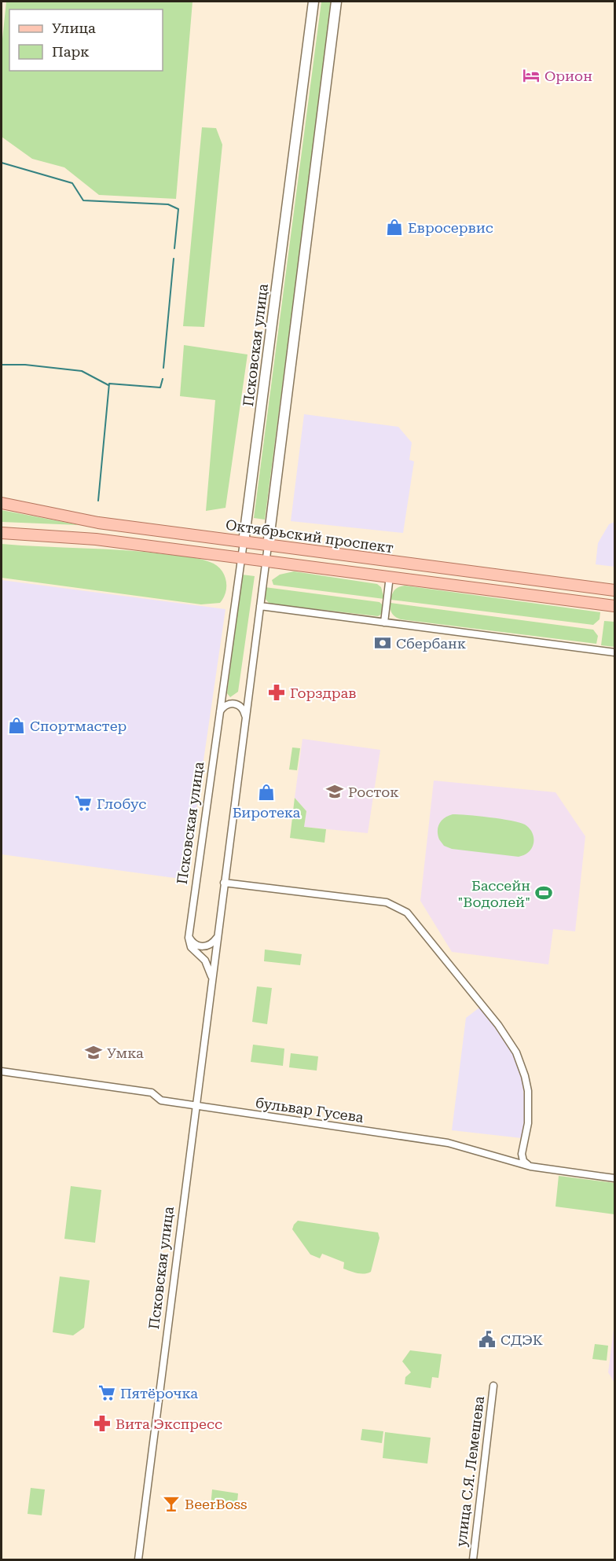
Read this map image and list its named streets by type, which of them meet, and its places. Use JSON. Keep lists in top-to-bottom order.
{
  "streets": {
    "main road": ["Псковская улица", "Октябрьский проспект"],
    "street": ["бульвар Гусева", "улица С.Я. Лемешева"]
  },
  "crossings": [
    ["Псковская улица", "Октябрьский проспект"],
    ["Псковская улица", "бульвар Гусева"]
  ],
  "places": {
    "hotel": ["Орион"],
    "shop": ["Евросервис", "Спортмастер", "Биротека"],
    "bank": ["Сбербанк"],
    "pharmacy": ["Горздрав", "Вита Экспресс"],
    "school or university": ["Росток", "Умка"],
    "supermarket": ["Глобус", "Пятёрочка"],
    "sports": ["Бассейн \"Водолей\""],
    "public building": ["СДЭК"],
    "bar": ["BeerBoss"]
  },
  "legend": ["Улица", "Парк"]
}
